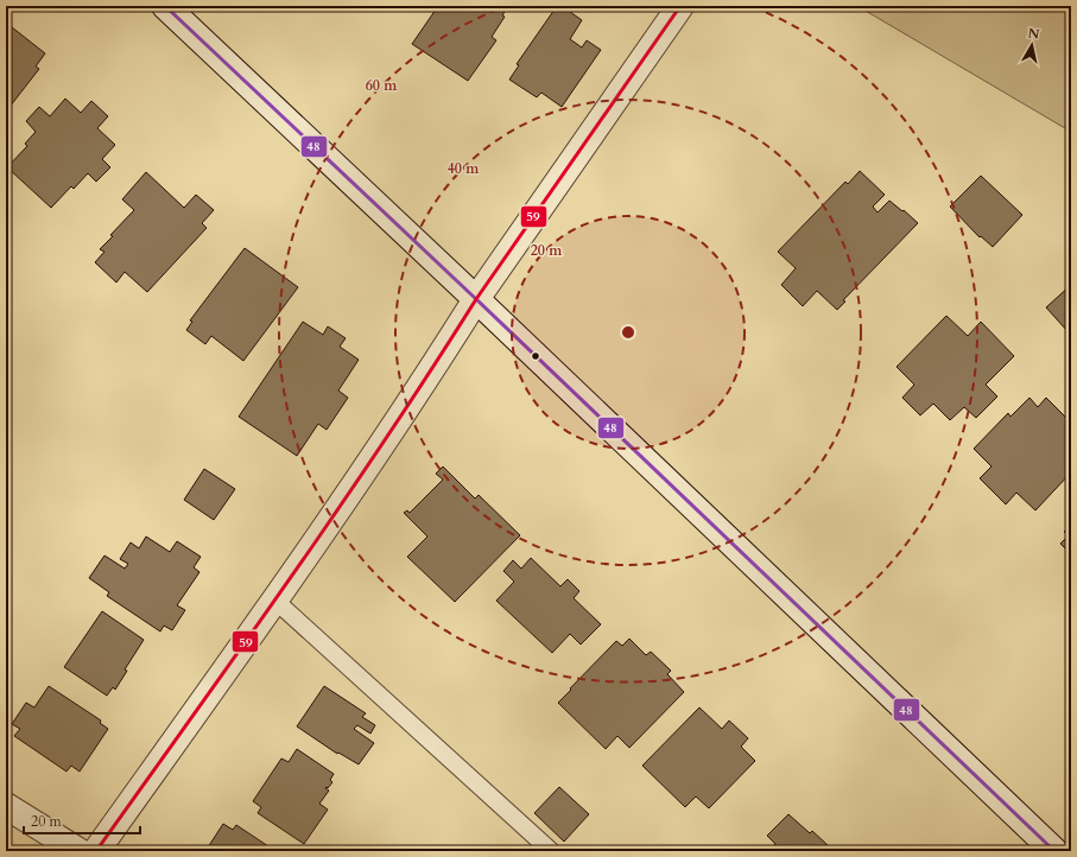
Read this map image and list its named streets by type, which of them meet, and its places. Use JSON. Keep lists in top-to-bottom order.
{
  "lines": ["transit line 48", "transit line 59"],
  "scale_bar": "20 m",
  "north": "top",
  "rings": ["60 m", "40 m", "20 m"]
}
